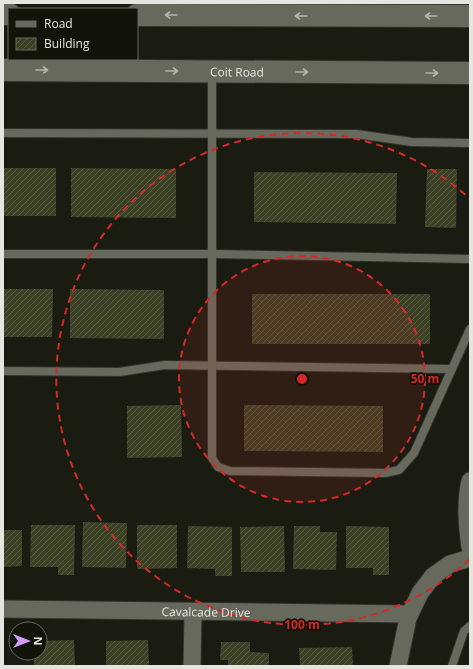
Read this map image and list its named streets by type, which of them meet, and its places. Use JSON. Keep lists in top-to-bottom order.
{
  "streets": {
    "main road": ["Coit Road"],
    "street": ["Cavalcade Drive"]
  },
  "legend": ["Road", "Building"],
  "north": "right",
  "rings": ["50 m", "100 m"]
}
